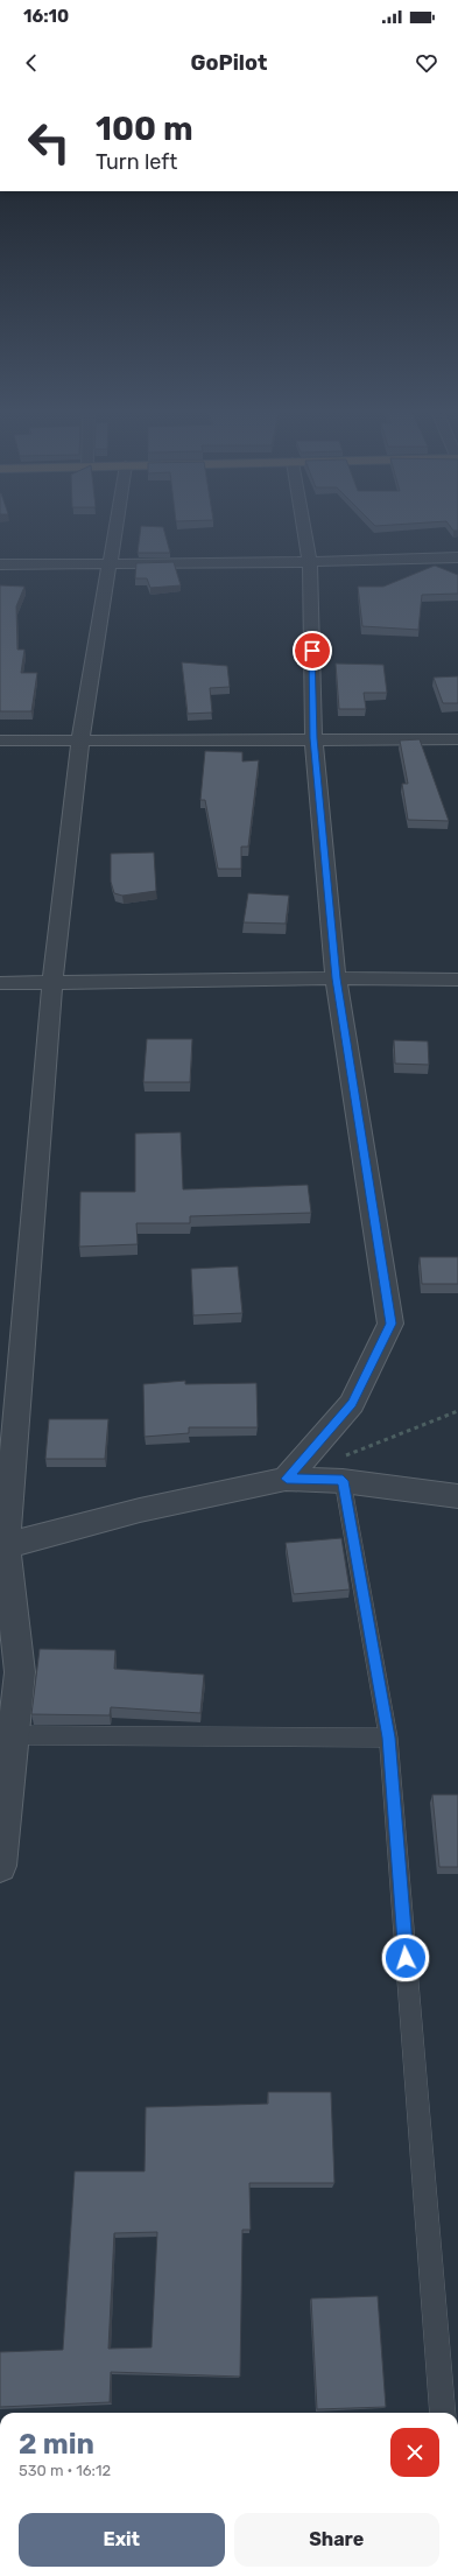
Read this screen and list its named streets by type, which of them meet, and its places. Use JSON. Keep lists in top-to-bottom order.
{
  "page": {
    "status": "16:10",
    "header": "GoPilot",
    "turn": ["100 m", "Turn left"],
    "heading": ["2 min", "530 m · 16:12"],
    "buttons": ["Exit", "Share"]
  }
}
